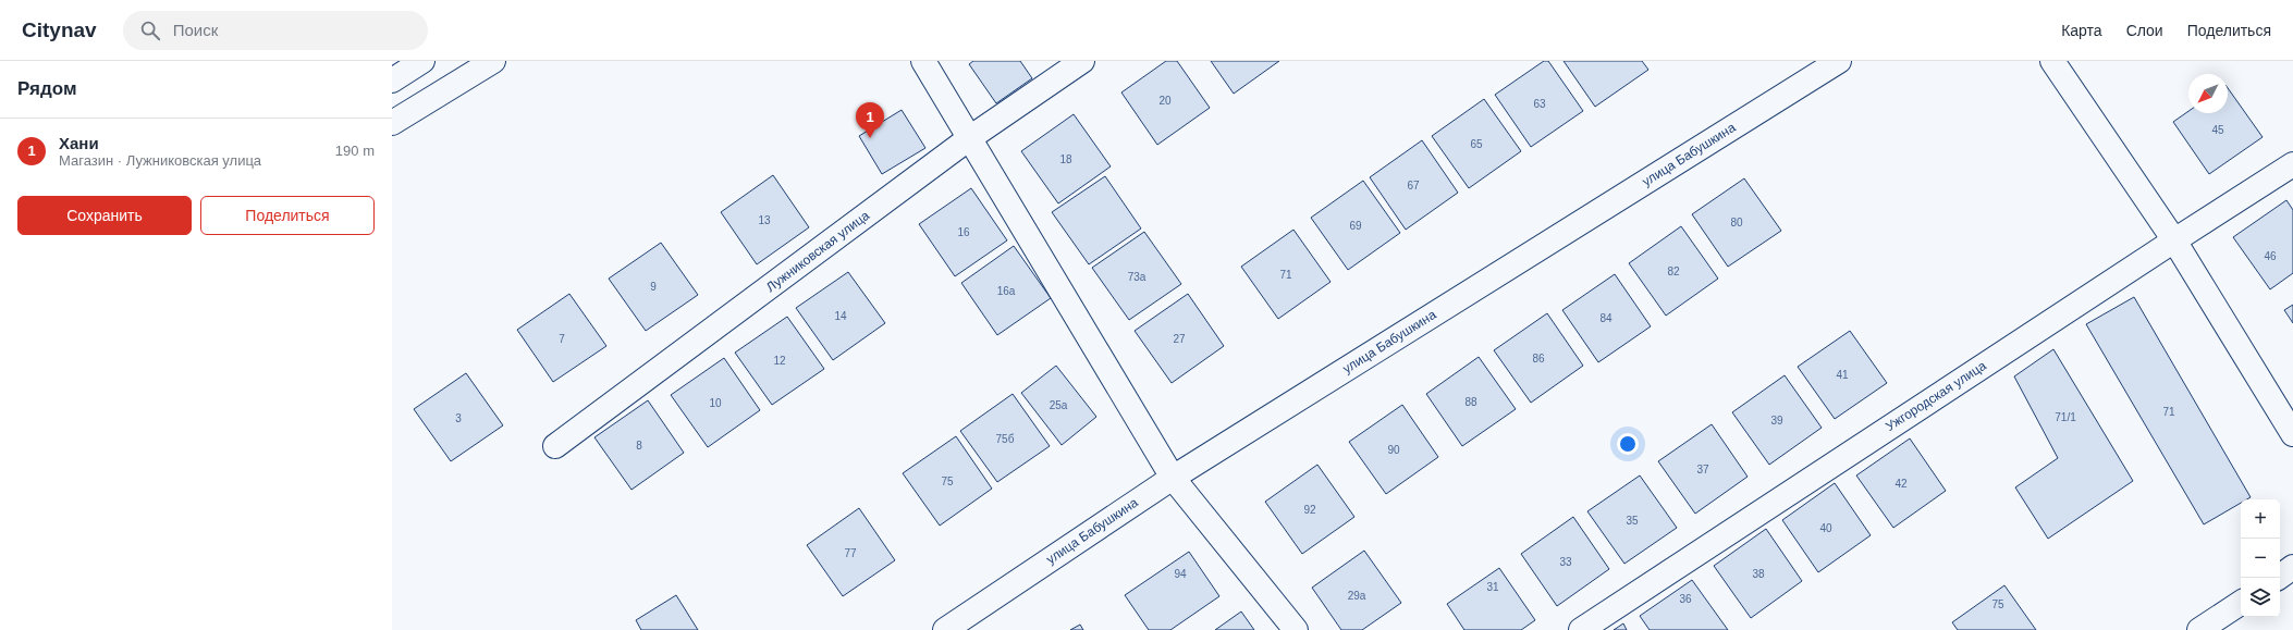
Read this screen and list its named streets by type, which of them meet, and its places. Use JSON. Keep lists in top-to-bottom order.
{
  "streets": {
    "street": ["улица Бабушкина", "Лужниковская улица", "Ужгородская улица"]
  },
  "house_numbers": [
    "20",
    "63",
    "45",
    "65",
    "18",
    "67",
    "13",
    "80",
    "69",
    "16",
    "46",
    "82",
    "71",
    "73а",
    "9",
    "16а",
    "14",
    "84",
    "7",
    "27",
    "86",
    "12",
    "41",
    "88",
    "10",
    "25а",
    "71",
    "71/1",
    "3",
    "39",
    "75б",
    "8",
    "90",
    "37",
    "75",
    "42",
    "92",
    "35",
    "40",
    "77",
    "33",
    "94",
    "38",
    "31",
    "29а",
    "36",
    "75"
  ],
  "north": "bottom left",
  "page": {
    "header": "Citynav",
    "search": "Поиск",
    "nav": ["Карта", "Слои", "Поделиться"],
    "heading": "Рядом",
    "pins": "1",
    "list": [
      {
        "mark": "1",
        "name": "Хани",
        "note": "Магазин · Лужниковская улица",
        "value": "190 m"
      }
    ],
    "buttons": ["Сохранить", "Поделиться"],
    "map_buttons": ["+", "−"]
  }
}
